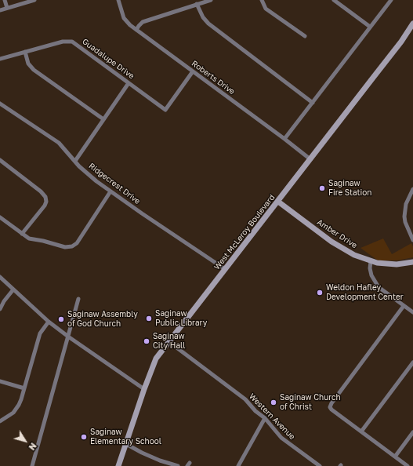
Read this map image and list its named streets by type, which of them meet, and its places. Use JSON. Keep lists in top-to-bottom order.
{
  "streets": {
    "main road": ["West McLeroy Boulevard", "Amber Drive"],
    "street": [
      "Guadalupe Drive",
      "Roberts Drive",
      "Ridgecrest Drive",
      "Western Avenue"
    ]
  },
  "crossings": [
    ["Guadalupe Drive", "Roberts Drive"],
    ["Roberts Drive", "West McLeroy Boulevard"],
    ["Ridgecrest Drive", "West McLeroy Boulevard"],
    ["West McLeroy Boulevard", "Amber Drive"],
    ["West McLeroy Boulevard", "Western Avenue"]
  ],
  "places": [
    "Saginaw Fire Station",
    "Weldon Hafley Development Center",
    "Saginaw Public Library",
    "Saginaw Assembly of God Church",
    "Saginaw City Hall",
    "Saginaw Church of Christ",
    "Saginaw Elementary School"
  ],
  "north": "bottom right"
}
